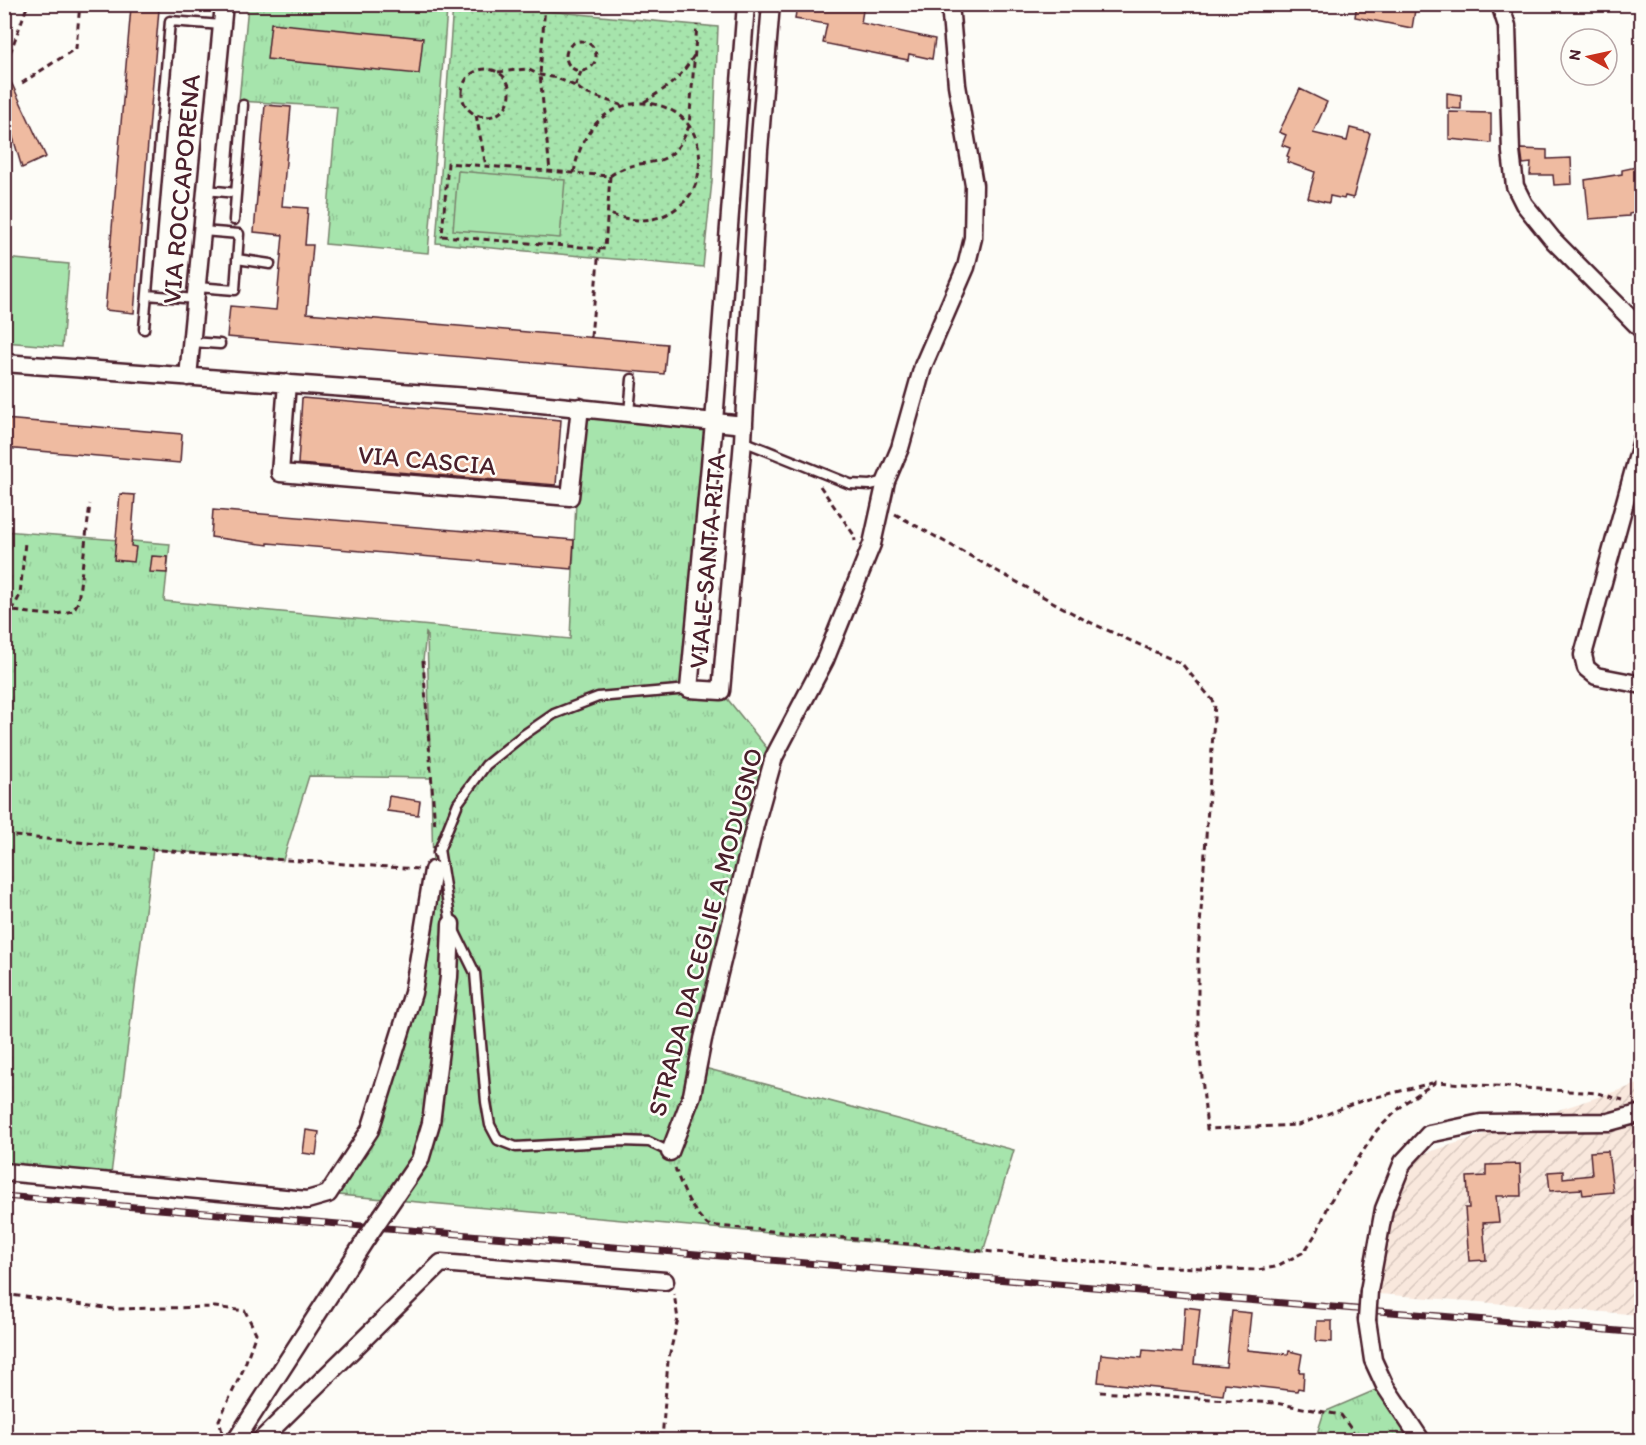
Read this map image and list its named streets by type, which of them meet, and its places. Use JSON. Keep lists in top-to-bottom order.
{
  "streets": {
    "street": [
      "VIA ROCCAPORENA",
      "VIA CASCIA",
      "VIALE SANTA RITA",
      "STRADA DA CEGLIE A MODUGNO"
    ]
  },
  "north": "left"
}
